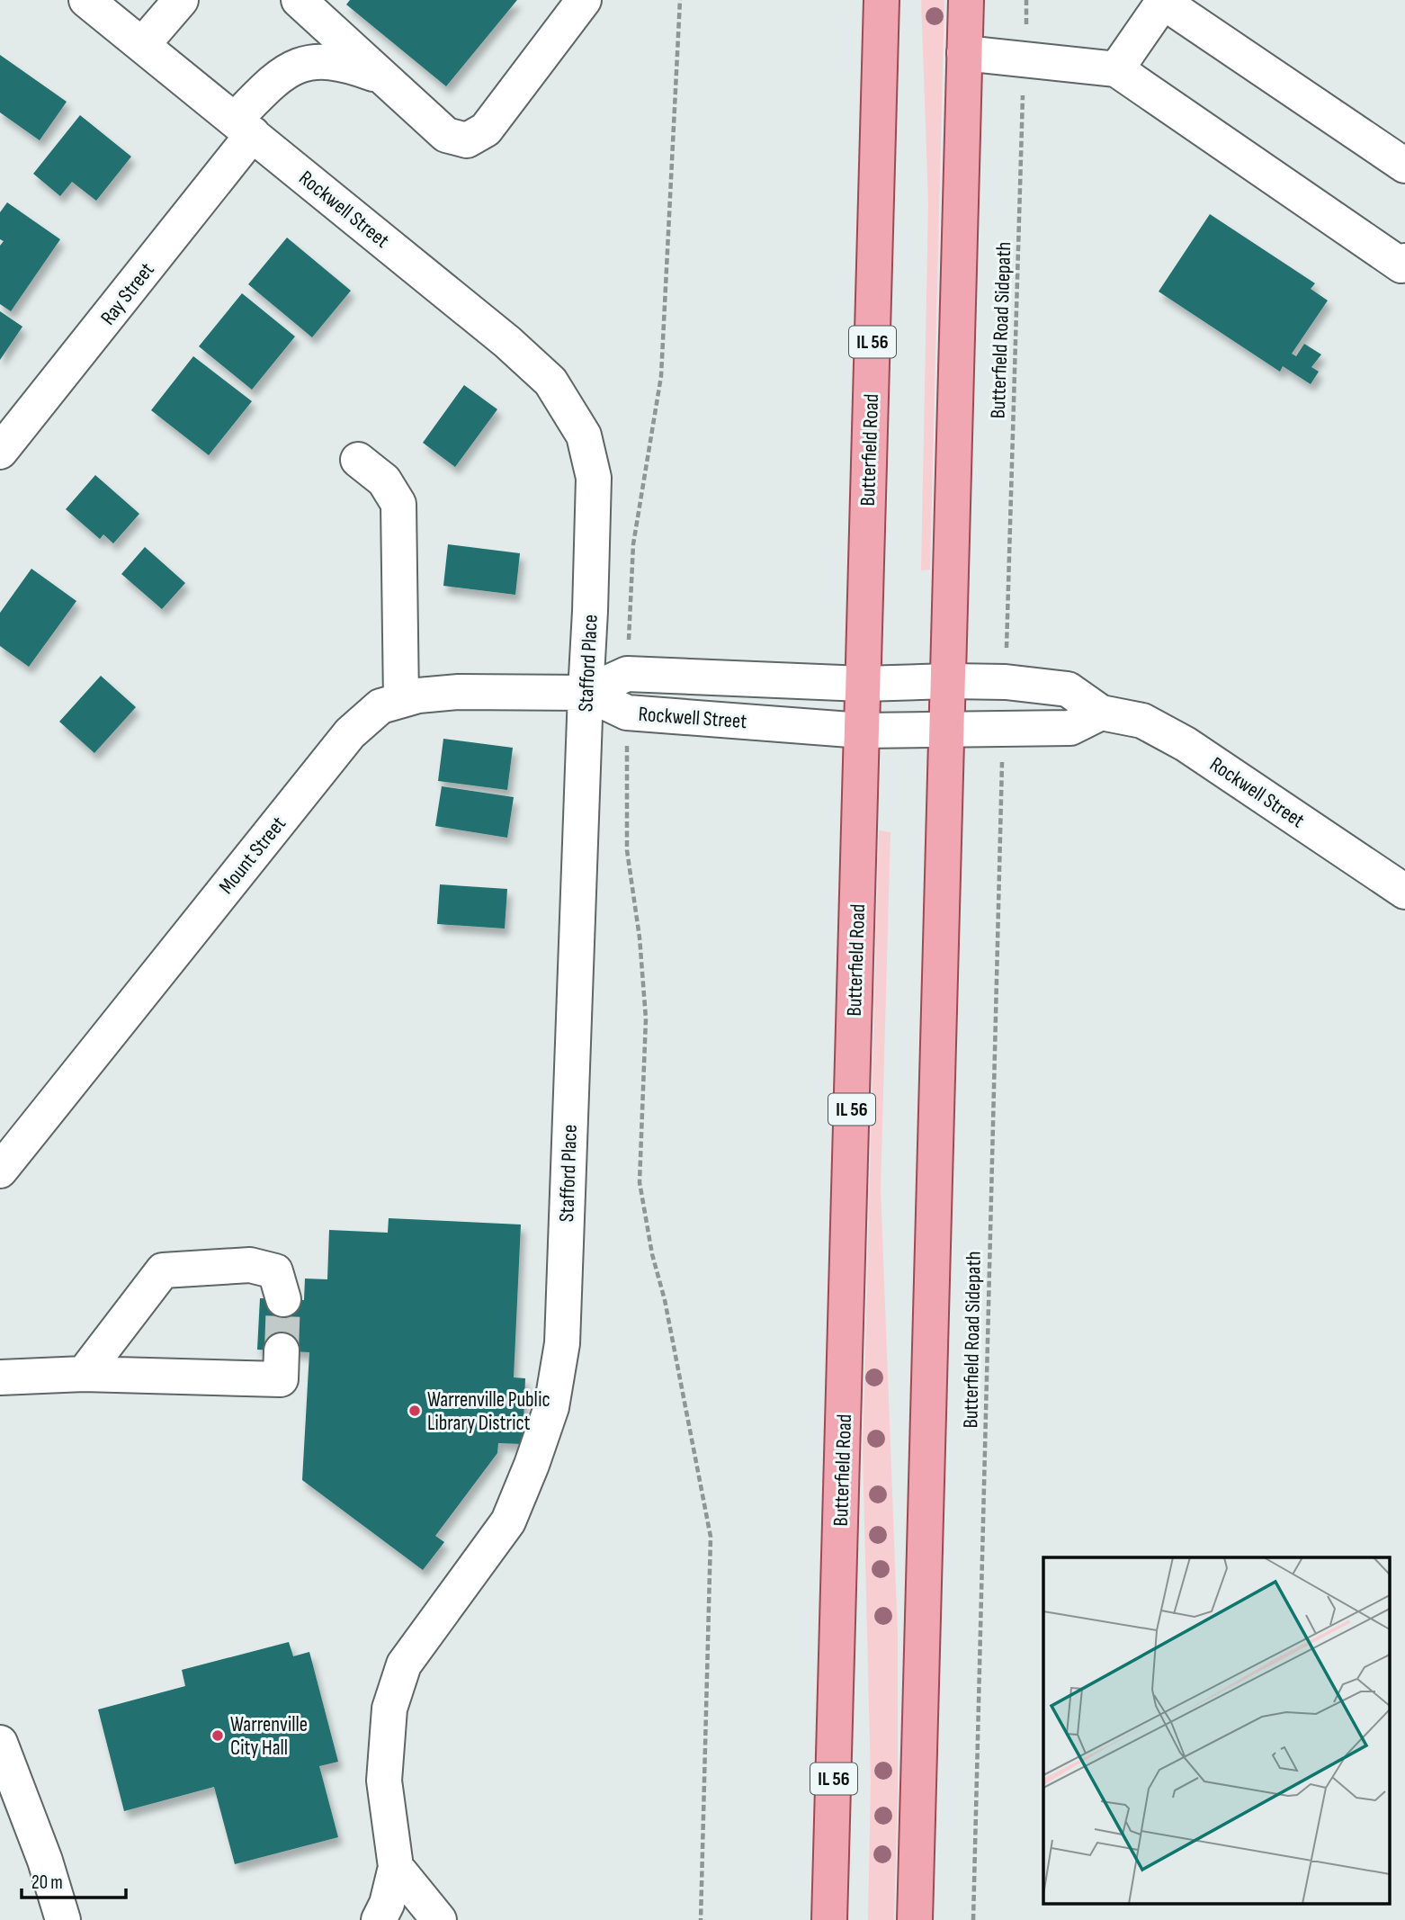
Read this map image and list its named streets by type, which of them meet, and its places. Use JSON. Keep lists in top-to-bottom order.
{
  "streets": {
    "main road": ["IL 56", "Butterfield Road"],
    "street": [
      "Rockwell Street",
      "Ray Street",
      "Stafford Place",
      "Mount Street"
    ],
    "path": ["Butterfield Road Sidepath"]
  },
  "crossings": [
    ["Rockwell Street", "Ray Street"],
    ["Rockwell Street", "Butterfield Road"],
    ["Rockwell Street", "Stafford Place"],
    ["Rockwell Street", "Mount Street"],
    ["Stafford Place", "Mount Street"]
  ],
  "places": ["Warrenville Public Library District", "Warrenville City Hall"],
  "scale_bar": "20 m"
}
